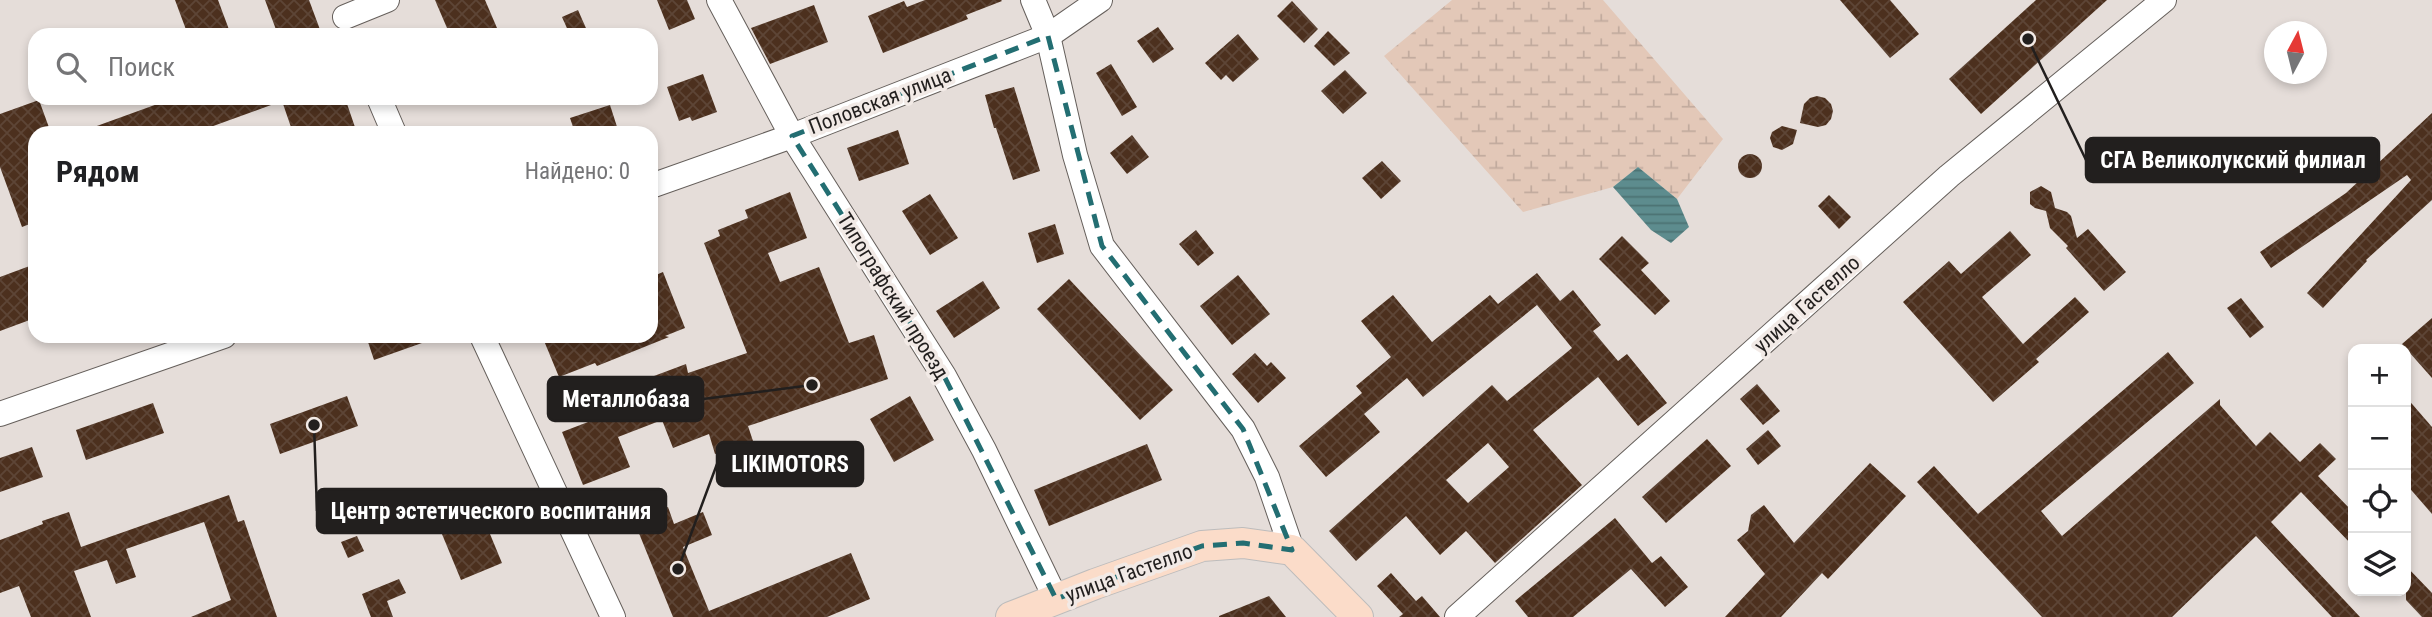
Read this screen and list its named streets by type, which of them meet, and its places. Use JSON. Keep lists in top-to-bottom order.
{
  "streets": {
    "main road": ["улица Гастелло"],
    "street": ["Половская улица", "Типографский проезд"]
  },
  "crossings": [
    ["Половская улица", "Типографский проезд"],
    ["Типографский проезд", "улица Гастелло"]
  ],
  "places": [
    "СГА Великолукский филиал",
    "Металлобаза",
    "Центр эстетического воспитания",
    "LIKIMOTORS"
  ],
  "north": "top",
  "page": {
    "search": "Поиск",
    "heading": ["Рядом", "Найдено: 0"],
    "map_buttons": ["+", "−"]
  }
}
